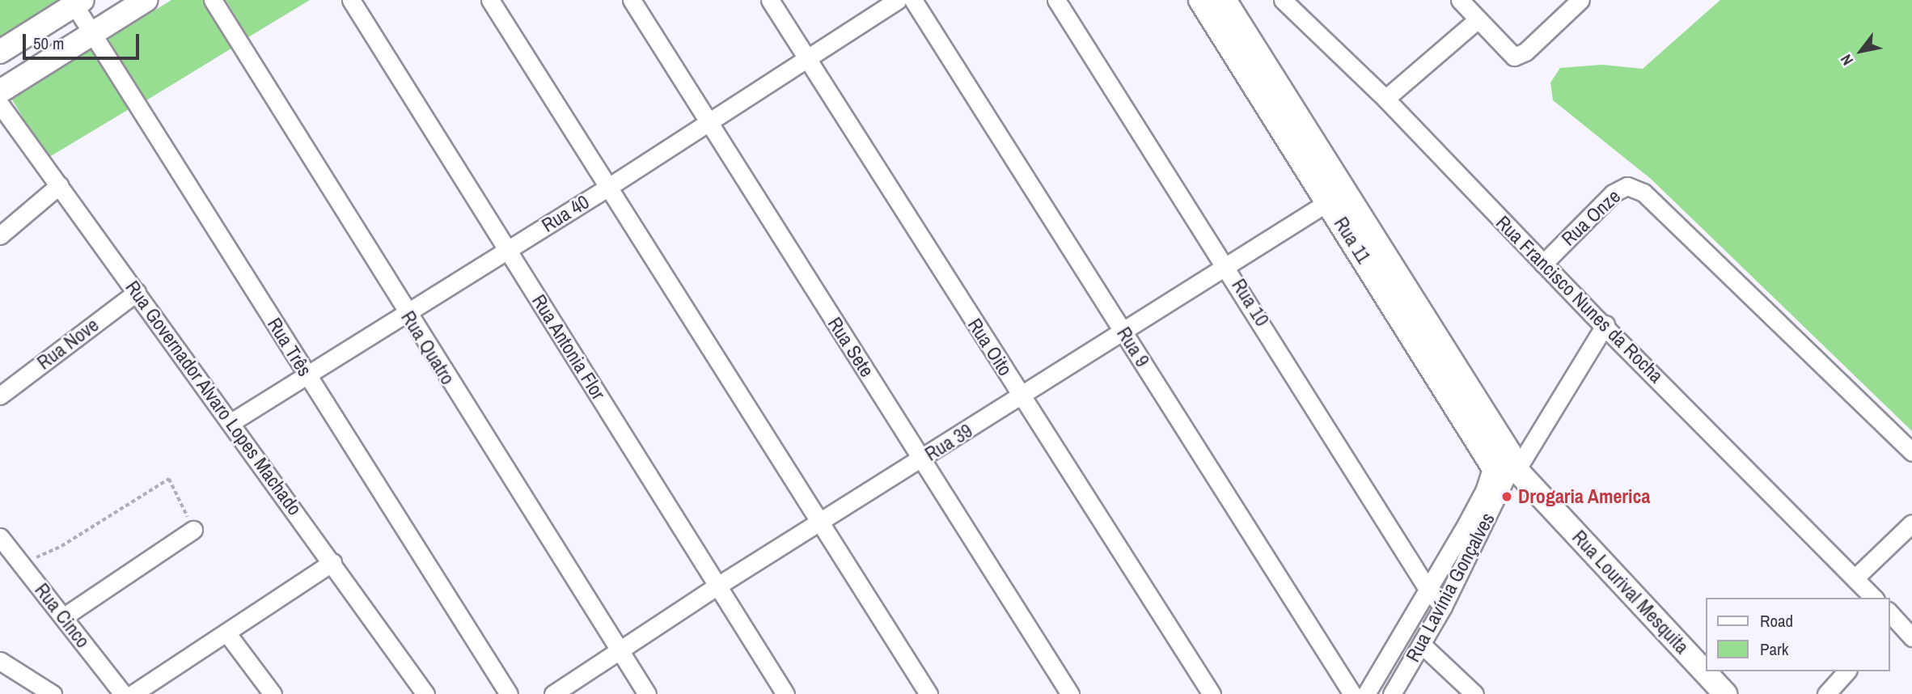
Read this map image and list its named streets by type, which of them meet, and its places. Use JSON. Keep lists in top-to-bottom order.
{
  "streets": {
    "main road": ["Rua 11", "Rua Lourival Mesquita"],
    "street": [
      "Rua 40",
      "Rua Onze",
      "Rua Francisco Nunes da Rocha",
      "Rua 10",
      "Rua Nove",
      "Rua Três",
      "Rua Antonia Flor",
      "Rua Sete",
      "Rua Oito",
      "Rua 9",
      "Rua Quatro",
      "Rua Governador Alvaro Lopes Machado",
      "Rua 39",
      "Rua Lavínia Gonçalves",
      "Rua Cinco"
    ]
  },
  "crossings": [
    ["Rua 40", "Rua Três"],
    ["Rua 40", "Rua Antonia Flor"],
    ["Rua 40", "Rua Sete"],
    ["Rua 40", "Rua Oito"],
    ["Rua 40", "Rua Quatro"],
    ["Rua 40", "Rua Governador Alvaro Lopes Machado"],
    ["Rua Onze", "Rua Francisco Nunes da Rocha"],
    ["Rua 11", "Rua 39"],
    ["Rua 11", "Rua Lavínia Gonçalves"],
    ["Rua 11", "Rua Lourival Mesquita"],
    ["Rua Francisco Nunes da Rocha", "Rua Lavínia Gonçalves"],
    ["Rua 10", "Rua 39"],
    ["Rua 10", "Rua Lavínia Gonçalves"],
    ["Rua Nove", "Rua Governador Alvaro Lopes Machado"],
    ["Rua Antonia Flor", "Rua 39"],
    ["Rua Sete", "Rua 39"],
    ["Rua Oito", "Rua 39"],
    ["Rua 9", "Rua 39"],
    ["Rua Quatro", "Rua 39"],
    ["Rua Lavínia Gonçalves", "Rua Lourival Mesquita"]
  ],
  "places": ["Drogaria America"],
  "legend": ["Road", "Park"],
  "scale_bar": "50 m",
  "north": "bottom left"
}
